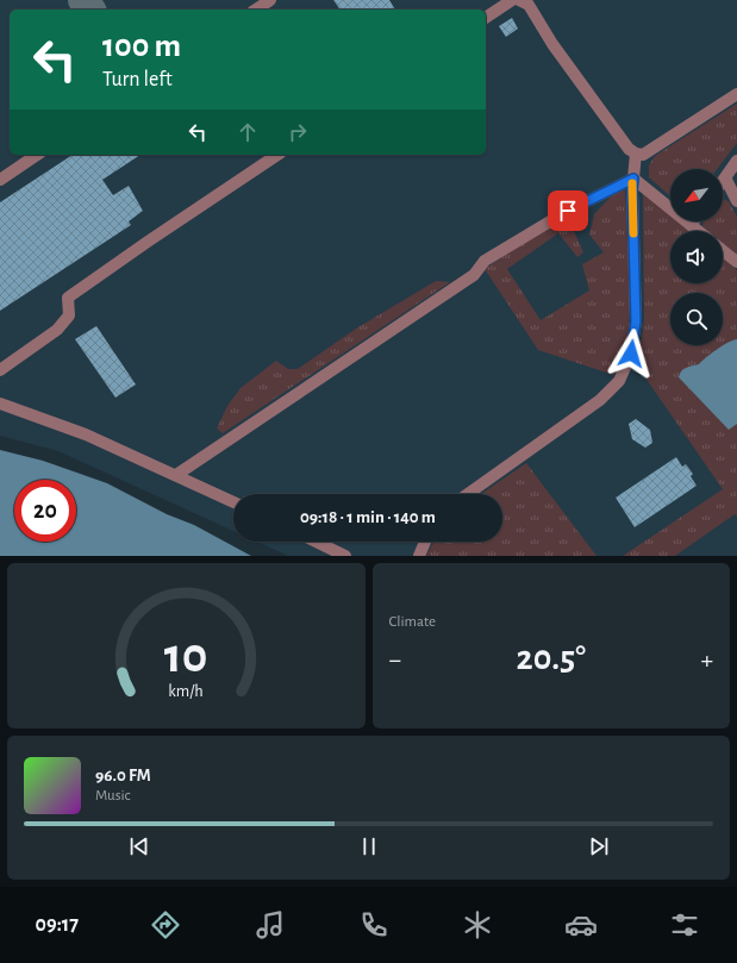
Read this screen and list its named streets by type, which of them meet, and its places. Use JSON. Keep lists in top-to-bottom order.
{
  "north": "bottom left",
  "page": {
    "turn": ["100 m", "Turn left"],
    "limit": "20",
    "trip": "09:18 · 1 min · 140 m",
    "tile": "Climate",
    "heat": ["−", "20.5°", "+"],
    "song": ["96.0 FM", "Music"],
    "tabs": "09:17",
    "gauge": ["10", "km/h"]
  }
}
